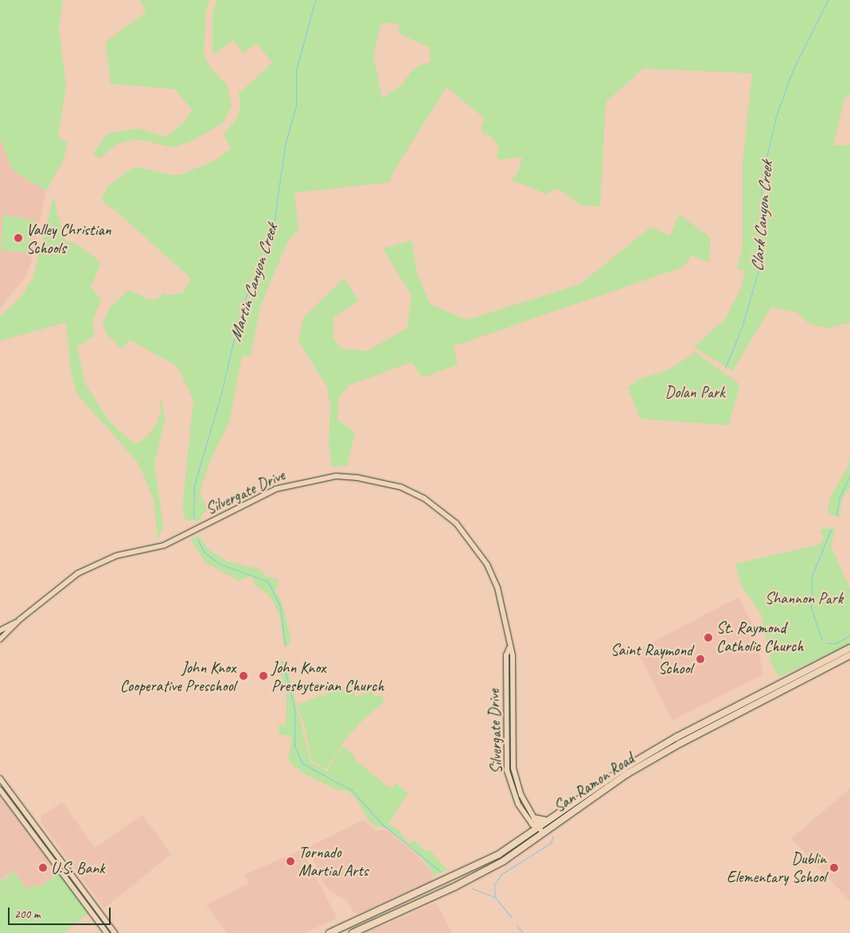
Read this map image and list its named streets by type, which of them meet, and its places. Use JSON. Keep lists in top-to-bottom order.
{
  "streets": {
    "main road": ["San Ramon Road"],
    "street": ["Silvergate Drive"]
  },
  "crossings": [
    ["Silvergate Drive", "San Ramon Road"]
  ],
  "water": ["Clark Canyon Creek", "Martin Canyon Creek"],
  "parks": ["Dolan Park", "Shannon Park"],
  "places": [
    "Valley Christian Schools",
    "St. Raymond Catholic Church",
    "Saint Raymond School",
    "John Knox Cooperative Preschool",
    "John Knox Presbyterian Church",
    "Tornado Martial Arts",
    "U.S. Bank",
    "Dublin Elementary School"
  ],
  "scale_bar": "200 m"
}
